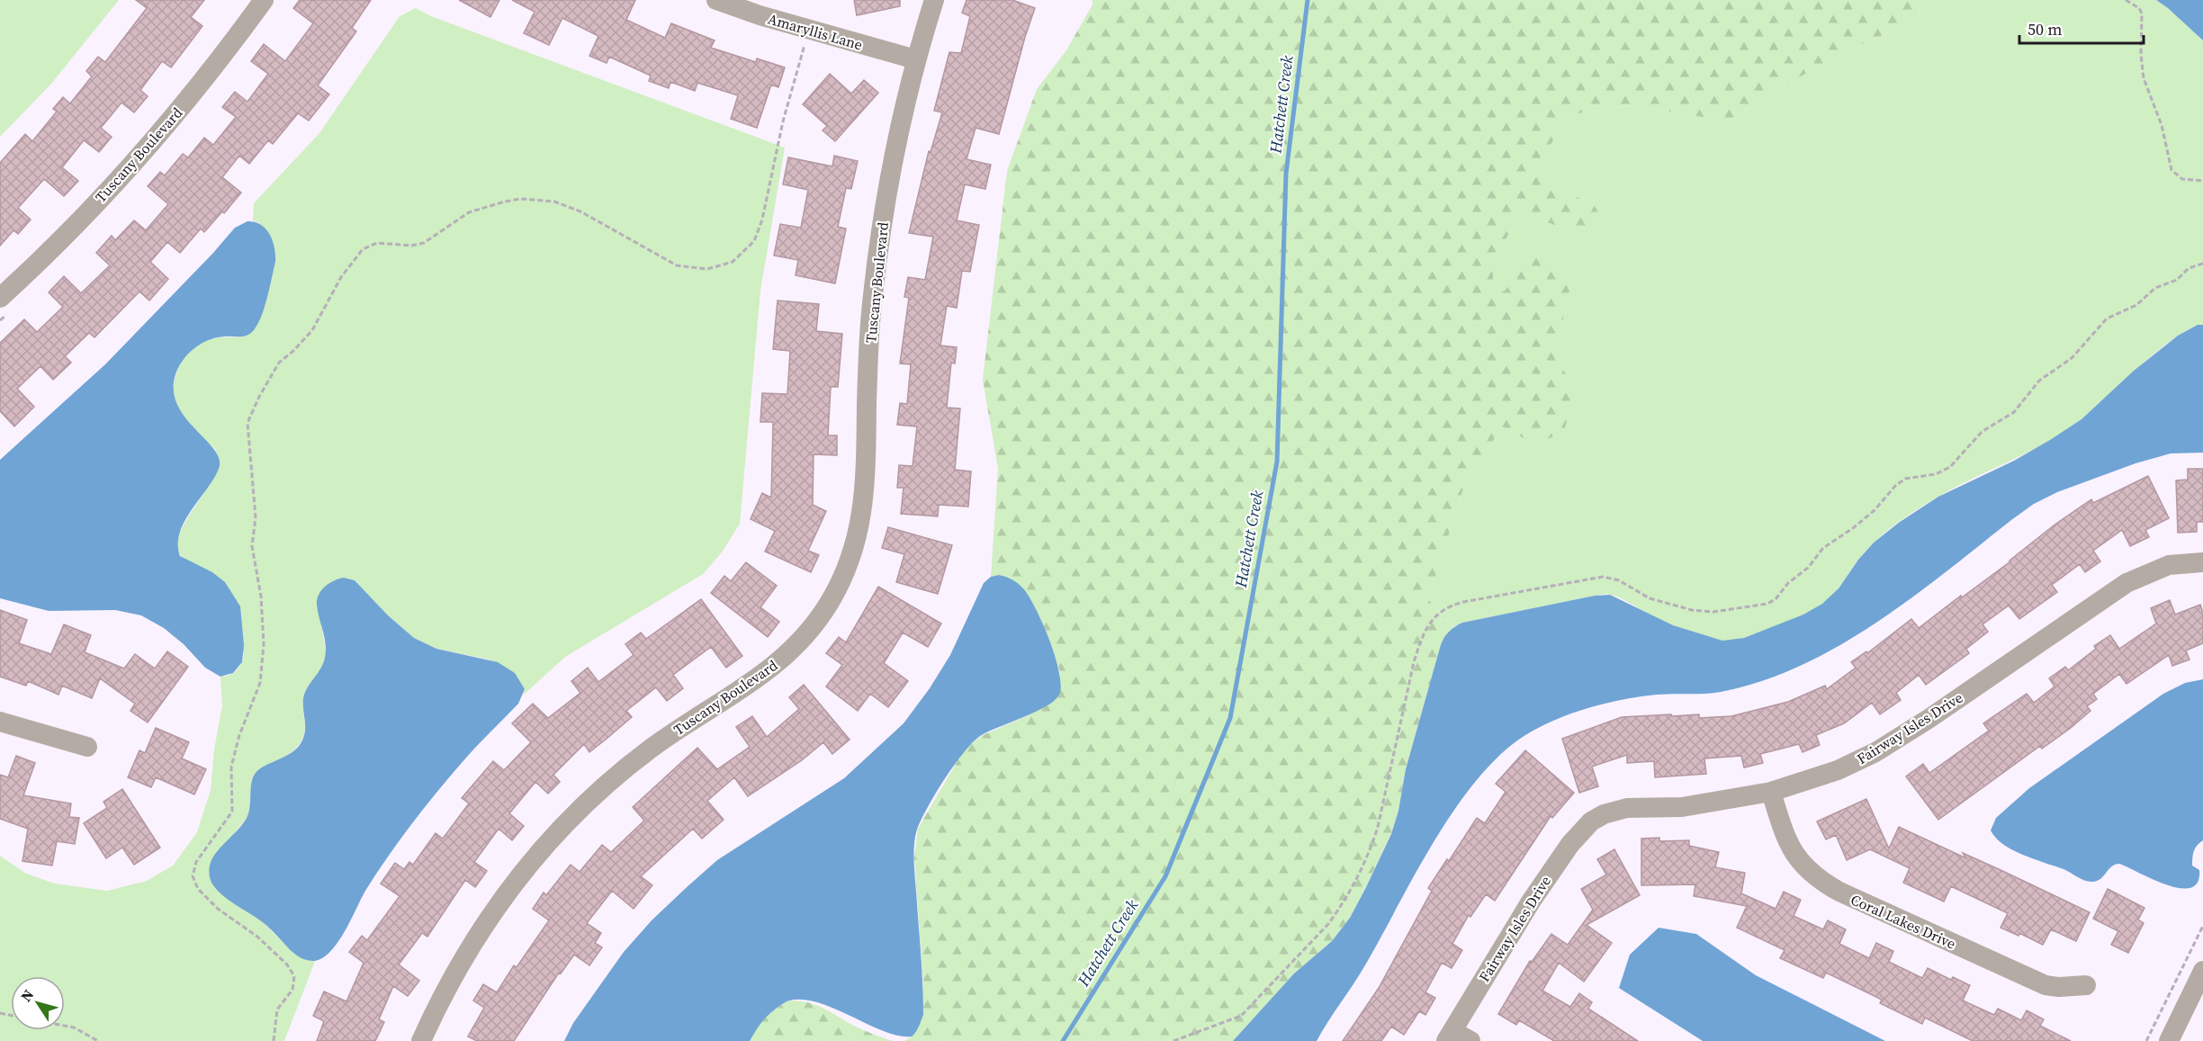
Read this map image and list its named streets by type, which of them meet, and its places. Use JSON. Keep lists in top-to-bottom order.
{
  "streets": {
    "street": [
      "Amaryllis Lane",
      "Tuscany Boulevard",
      "Fairway Isles Drive",
      "Coral Lakes Drive"
    ]
  },
  "crossings": [
    ["Amaryllis Lane", "Tuscany Boulevard"],
    ["Fairway Isles Drive", "Coral Lakes Drive"]
  ],
  "water": ["Hatchett Creek"],
  "scale_bar": "50 m",
  "north": "top left"
}
